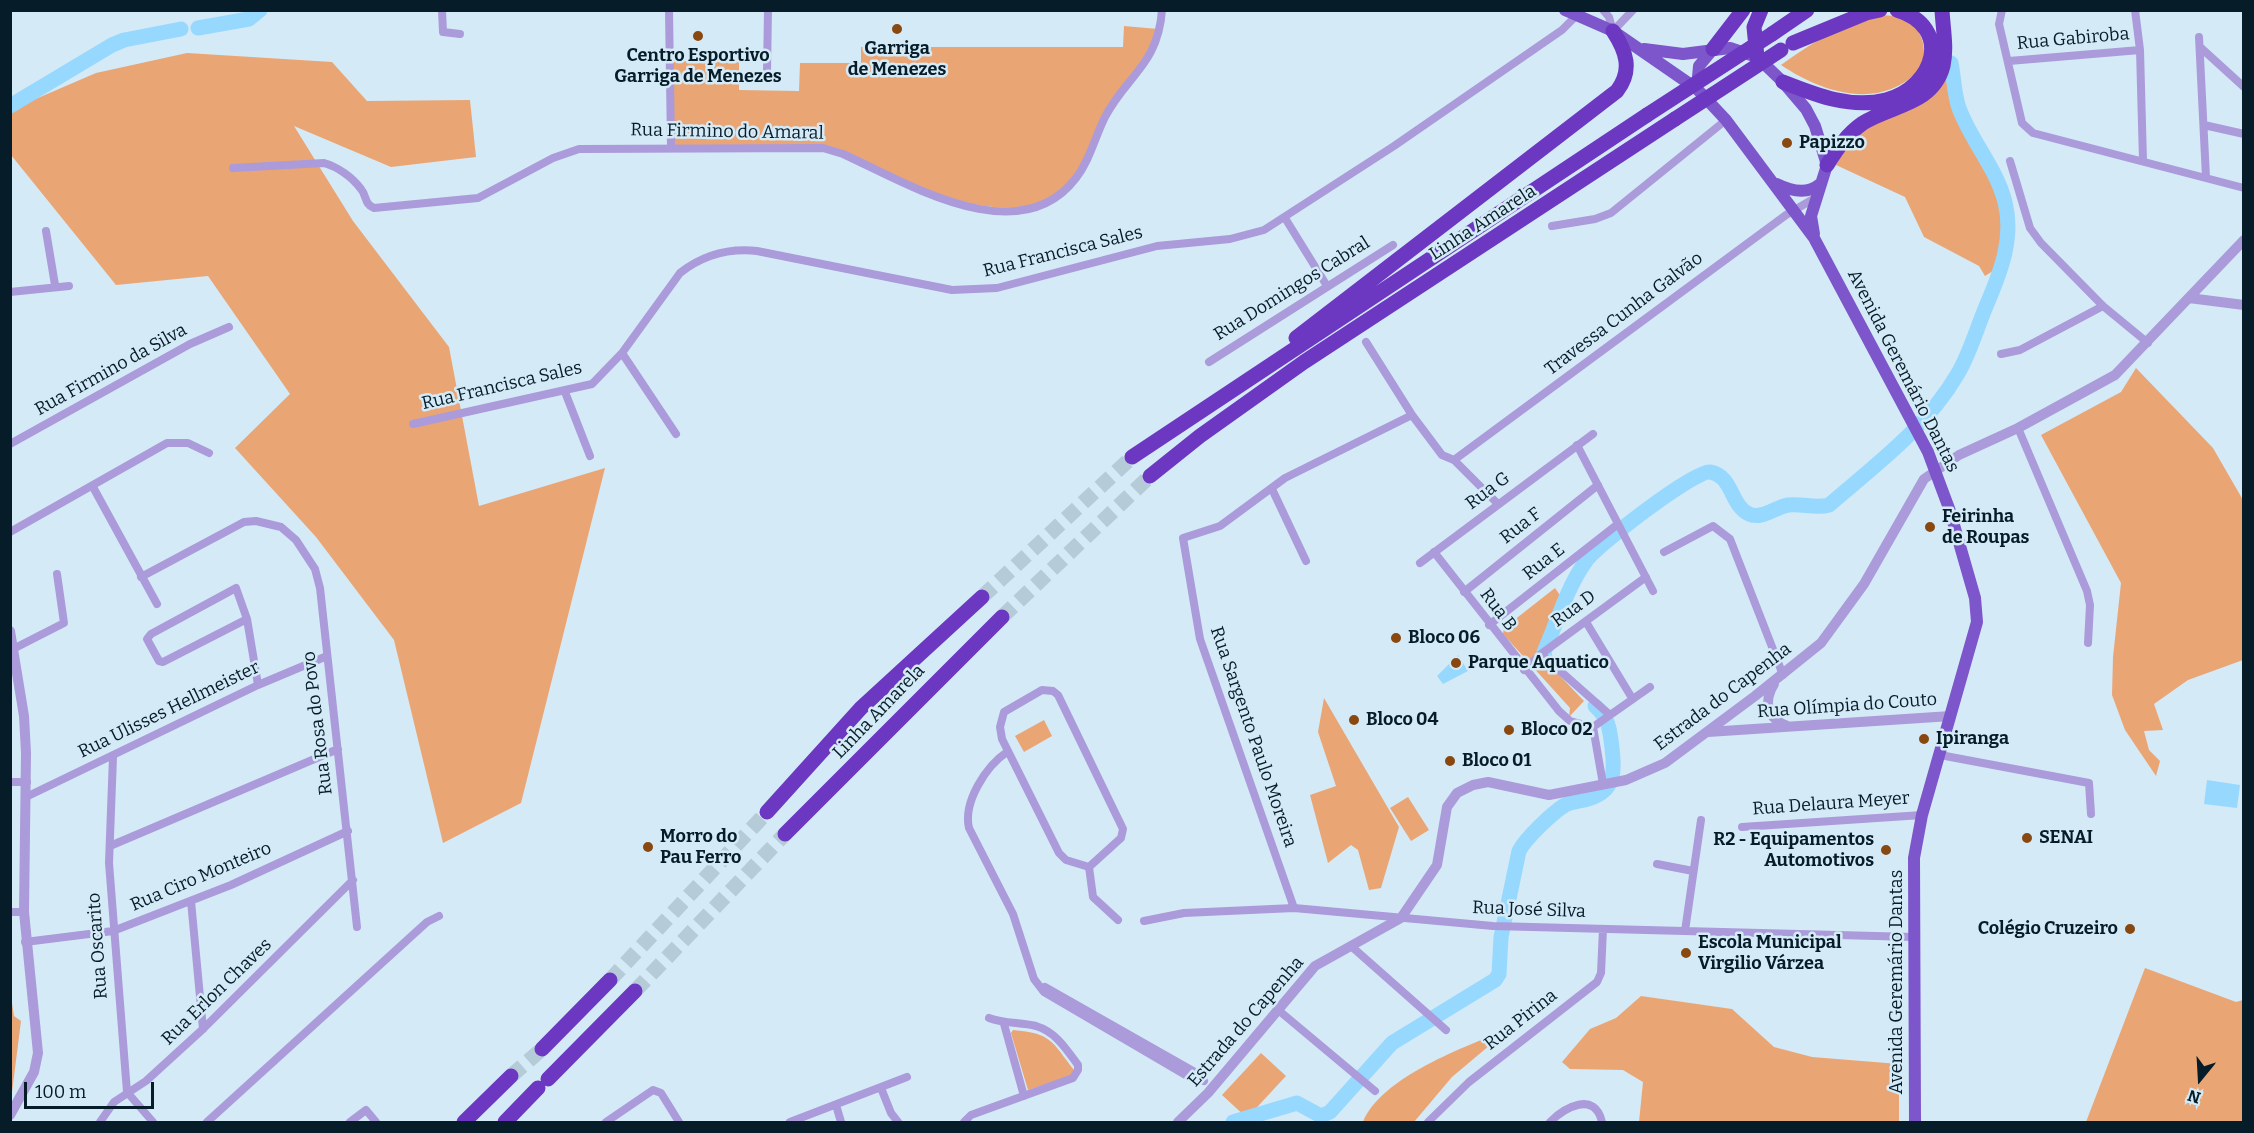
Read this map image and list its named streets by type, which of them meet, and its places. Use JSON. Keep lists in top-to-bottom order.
{
  "streets": {
    "highway": ["Linha Amarela"],
    "main road": ["Avenida Geremário Dantas"],
    "street": [
      "Rua Gabiroba",
      "Rua Firmino do Amaral",
      "Rua Francisca Sales",
      "Rua Domingos Cabral",
      "Travessa Cunha Galvão",
      "Rua Firmino da Silva",
      "Rua G",
      "Rua F",
      "Rua E",
      "Rua D",
      "Rua B",
      "Estrada do Capenha",
      "Rua Olímpia do Couto",
      "Rua Ulisses Hellmeister",
      "Rua Rosa do Povo",
      "Rua Sargento Paulo Moreira",
      "Rua Delaura Meyer",
      "Rua Ciro Monteiro",
      "Rua José Silva",
      "Rua Oscarito",
      "Rua Erlon Chaves",
      "Rua Pirina"
    ]
  },
  "crossings": [
    ["Rua Francisca Sales", "Avenida Geremário Dantas"],
    ["Travessa Cunha Galvão", "Avenida Geremário Dantas"],
    ["Avenida Geremário Dantas", "Estrada do Capenha"],
    ["Avenida Geremário Dantas", "Rua Olímpia do Couto"],
    ["Avenida Geremário Dantas", "Rua Delaura Meyer"],
    ["Avenida Geremário Dantas", "Rua José Silva"],
    ["Rua G", "Rua B"],
    ["Rua F", "Rua B"],
    ["Rua E", "Rua B"],
    ["Rua D", "Rua B"],
    ["Estrada do Capenha", "Rua Olímpia do Couto"],
    ["Estrada do Capenha", "Rua José Silva"],
    ["Rua Ulisses Hellmeister", "Rua Rosa do Povo"],
    ["Rua Ulisses Hellmeister", "Rua Oscarito"],
    ["Rua Rosa do Povo", "Rua Ciro Monteiro"],
    ["Rua Rosa do Povo", "Rua Erlon Chaves"],
    ["Rua Sargento Paulo Moreira", "Rua José Silva"],
    ["Rua Ciro Monteiro", "Rua Oscarito"],
    ["Rua José Silva", "Rua Pirina"],
    ["Rua Oscarito", "Rua Erlon Chaves"]
  ],
  "places": [
    "Garriga de Menezes",
    "Centro Esportivo Garriga de Menezes",
    "Papizzo",
    "Feirinha de Roupas",
    "Bloco 06",
    "Parque Aquatico",
    "Bloco 04",
    "Bloco 02",
    "Ipiranga",
    "Bloco 01",
    "SENAI",
    "Morro do Pau Ferro",
    "R2 - Equipamentos Automotivos",
    "Colégio Cruzeiro",
    "Escola Municipal Virgilio Várzea"
  ],
  "scale_bar": "100 m",
  "north": "bottom"
}
